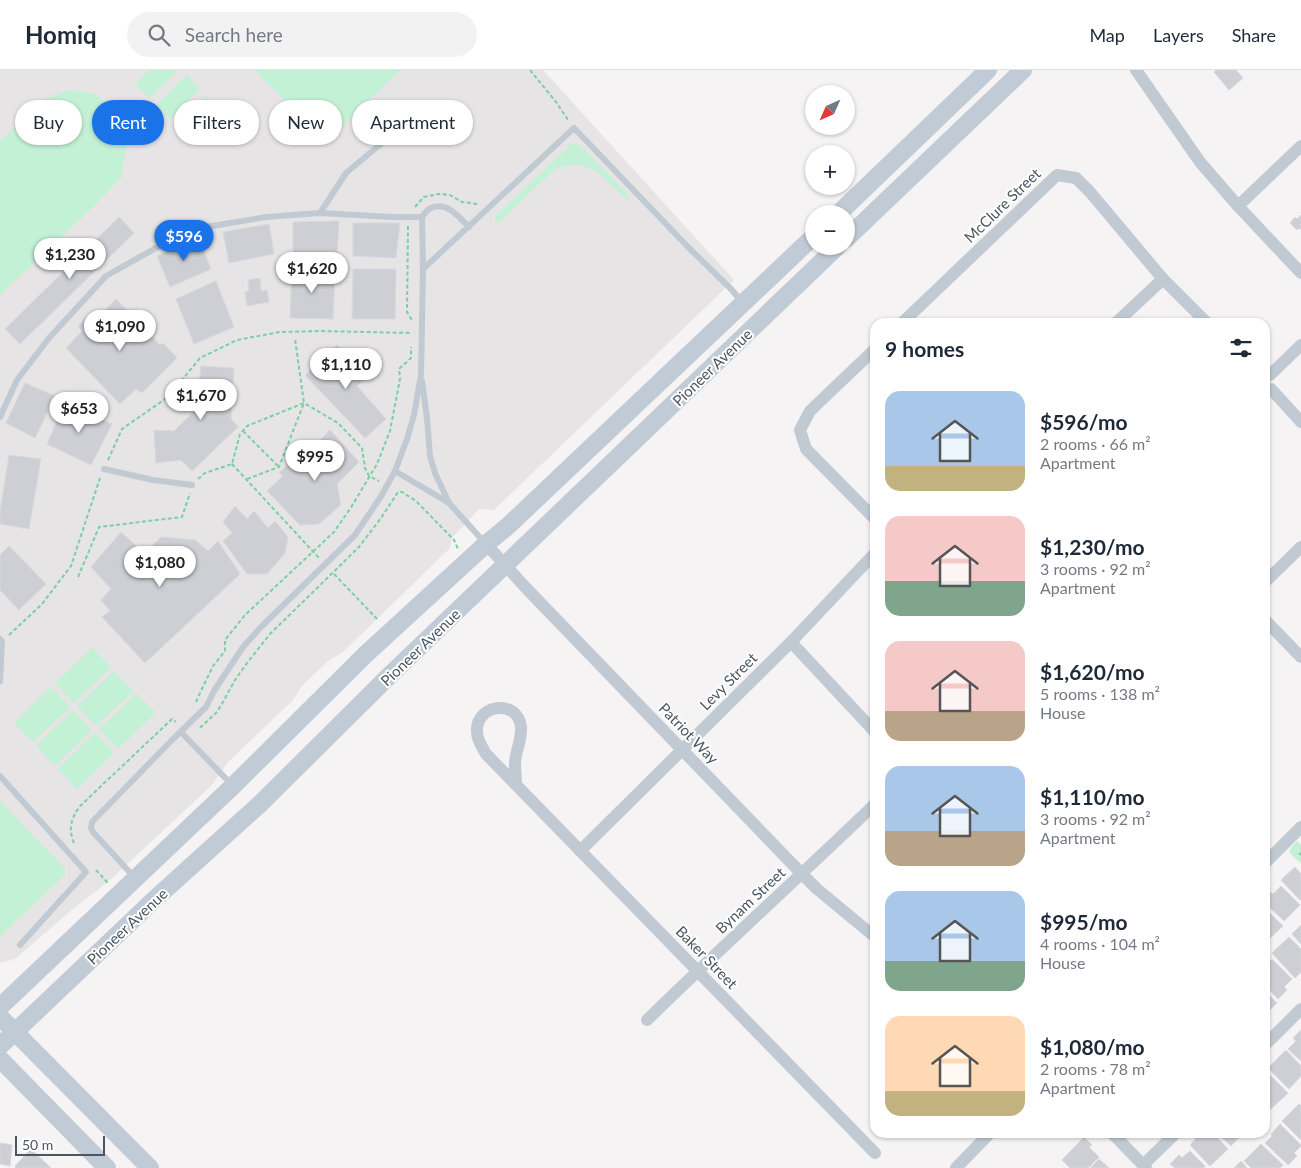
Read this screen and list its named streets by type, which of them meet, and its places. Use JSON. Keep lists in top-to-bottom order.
{
  "streets": {
    "street": [
      "McClure Street",
      "Pioneer Avenue",
      "Levy Street",
      "Patriot Way",
      "Bynam Street",
      "Baker Street"
    ]
  },
  "crossings": [
    ["Pioneer Avenue", "Patriot Way"],
    ["Levy Street", "Patriot Way"],
    ["Levy Street", "Baker Street"],
    ["Patriot Way", "Bynam Street"],
    ["Bynam Street", "Baker Street"]
  ],
  "scale_bar": "50 m",
  "north": "bottom left",
  "page": {
    "header": "Homiq",
    "search": "Search here",
    "nav": ["Map", "Layers", "Share"],
    "map_buttons": ["+", "−"],
    "chip": [
      "Buy",
      "Rent",
      "Filters",
      "New",
      "Apartment"
    ],
    "price": [
      "$596",
      "$1,230",
      "$1,620",
      "$1,090",
      "$1,110",
      "$1,670",
      "$653",
      "$995",
      "$1,080"
    ],
    "heading": "9 homes",
    "list": [
      {
        "name": "$596/mo",
        "note": "2 rooms · 66 m² · Apartment"
      },
      {
        "name": "$1,230/mo",
        "note": "3 rooms · 92 m² · Apartment"
      },
      {
        "name": "$1,620/mo",
        "note": "5 rooms · 138 m² · House"
      },
      {
        "name": "$1,110/mo",
        "note": "3 rooms · 92 m² · Apartment"
      },
      {
        "name": "$995/mo",
        "note": "4 rooms · 104 m² · House"
      },
      {
        "name": "$1,080/mo",
        "note": "2 rooms · 78 m² · Apartment"
      }
    ],
    "scale": "50 m"
  }
}
